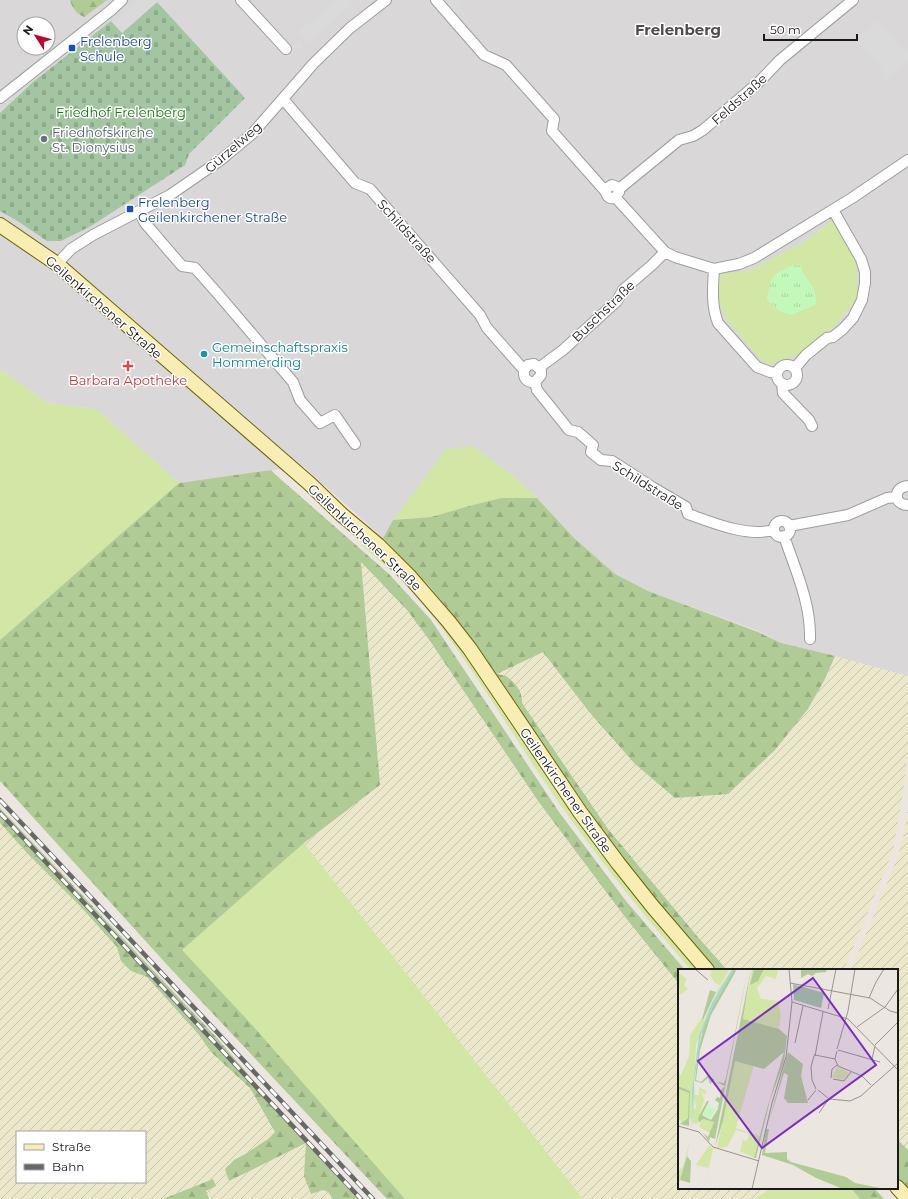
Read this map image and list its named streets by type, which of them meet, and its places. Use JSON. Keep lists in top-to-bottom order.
{
  "streets": {
    "main road": ["Geilenkirchener Straße"],
    "street": [
      "Feldstraße",
      "Gürzelweg",
      "Schildstraße",
      "Buschstraße"
    ]
  },
  "crossings": [
    ["Gürzelweg", "Schildstraße"],
    ["Gürzelweg", "Geilenkirchener Straße"],
    ["Schildstraße", "Buschstraße"]
  ],
  "districts": ["Frelenberg"],
  "parks": ["Friedhof Frelenberg"],
  "places": {
    "transit": ["Frelenberg Schule", "Frelenberg Geilenkirchener Straße"],
    "other": ["Friedhofskirche St. Dionysius", "Gemeinschaftspraxis Hommerding"],
    "health": ["Barbara Apotheke"]
  },
  "legend": ["Straße", "Bahn"],
  "scale_bar": "50 m",
  "north": "top left"
}
